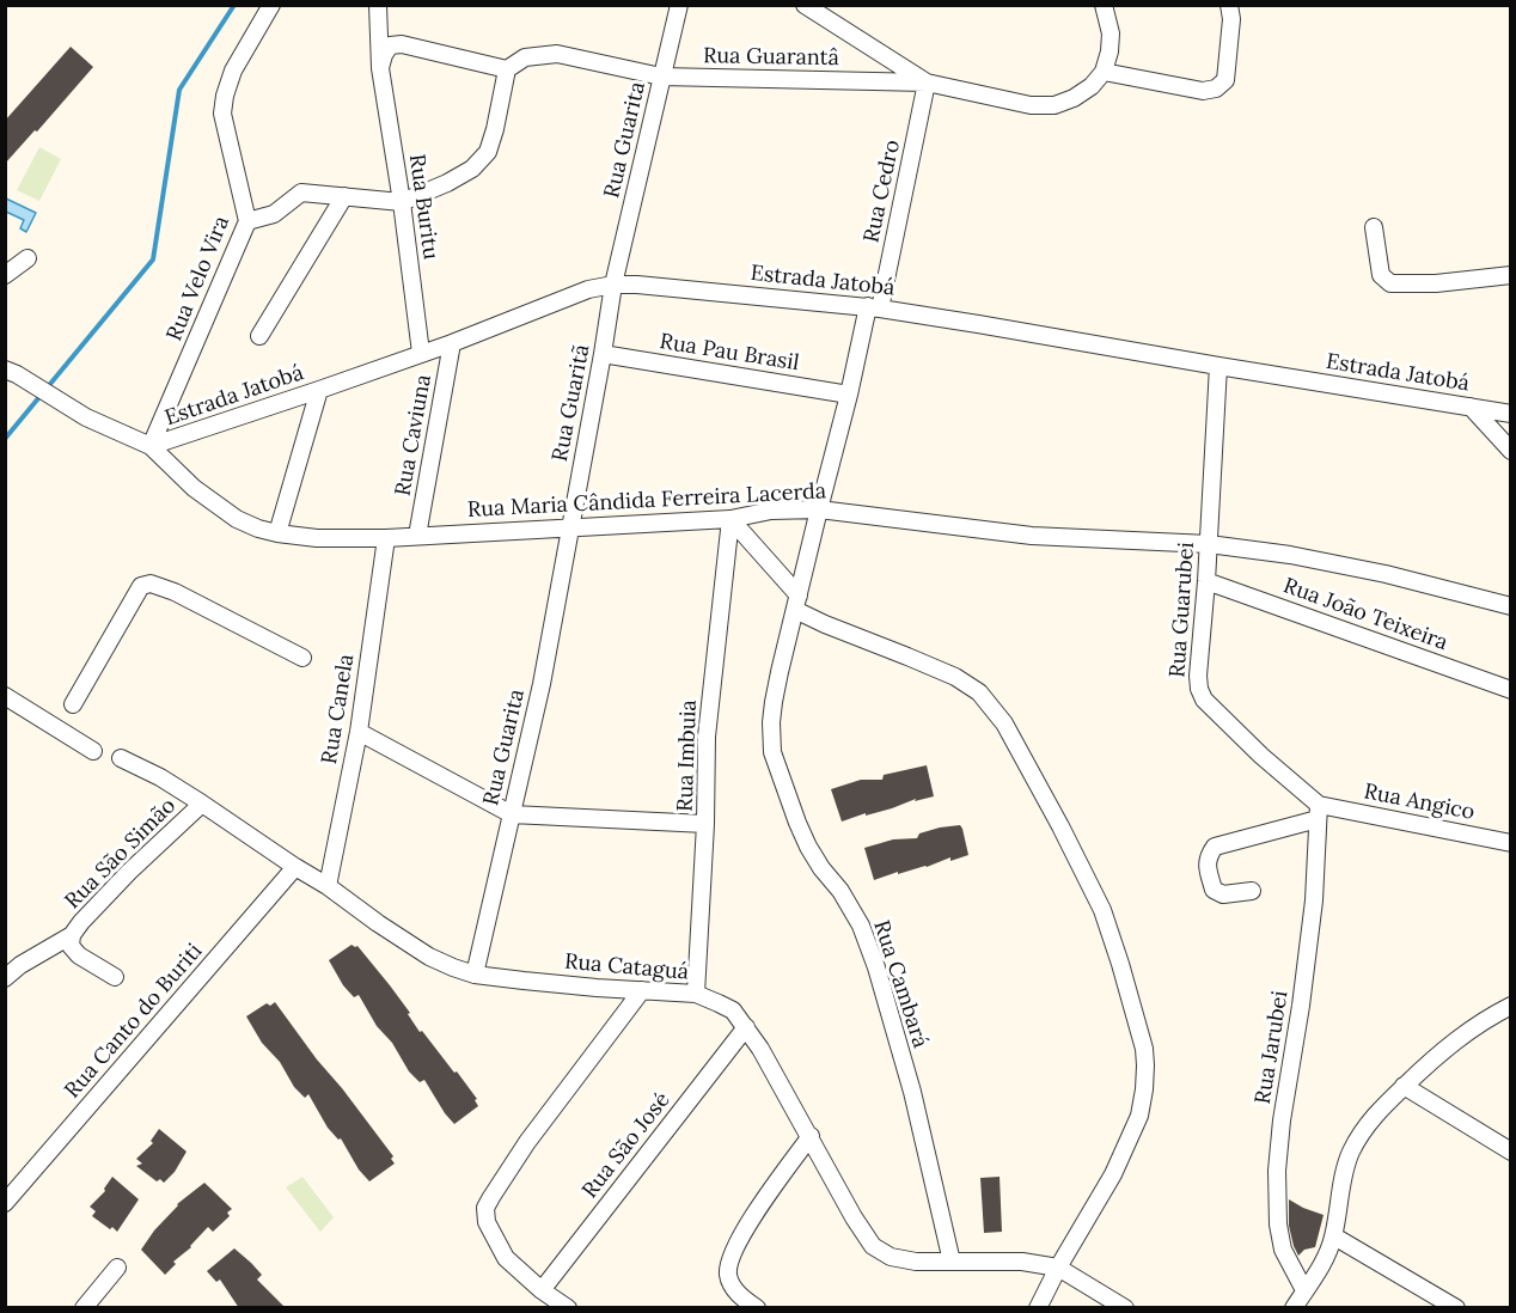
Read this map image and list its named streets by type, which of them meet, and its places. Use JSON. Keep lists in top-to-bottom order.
{
  "streets": {
    "street": [
      "Rua Guarantâ",
      "Rua Guarita",
      "Rua Cedro",
      "Rua Buritu",
      "Rua Velo Vira",
      "Estrada Jatobá",
      "Rua Pau Brasil",
      "Rua Guaritã",
      "Rua Caviuna",
      "Rua Maria Cândida Ferreira Lacerda",
      "Rua Guarubei",
      "Rua João Teixeira",
      "Rua Canela",
      "Rua Imbuia",
      "Rua Angico",
      "Rua São Simão",
      "Rua Cataguá",
      "Rua Cambará",
      "Rua Canto do Buriti",
      "Rua Jarubei",
      "Rua São José"
    ]
  },
  "crossings": [
    ["Rua Guarantâ", "Rua Guarita"],
    ["Rua Guarantâ", "Rua Cedro"],
    ["Rua Guarita", "Estrada Jatobá"],
    ["Rua Guarita", "Rua Guaritã"],
    ["Rua Guarita", "Rua Maria Cândida Ferreira Lacerda"],
    ["Rua Guarita", "Rua Cataguá"],
    ["Rua Cedro", "Estrada Jatobá"],
    ["Rua Cedro", "Rua Pau Brasil"],
    ["Rua Cedro", "Rua Maria Cândida Ferreira Lacerda"],
    ["Rua Cedro", "Rua Cambará"],
    ["Rua Buritu", "Estrada Jatobá"],
    ["Rua Velo Vira", "Estrada Jatobá"],
    ["Rua Velo Vira", "Rua Maria Cândida Ferreira Lacerda"],
    ["Estrada Jatobá", "Rua Guaritã"],
    ["Estrada Jatobá", "Rua Caviuna"],
    ["Estrada Jatobá", "Rua Maria Cândida Ferreira Lacerda"],
    ["Estrada Jatobá", "Rua Guarubei"],
    ["Rua Pau Brasil", "Rua Guaritã"],
    ["Rua Guaritã", "Rua Maria Cândida Ferreira Lacerda"],
    ["Rua Caviuna", "Rua Maria Cândida Ferreira Lacerda"],
    ["Rua Maria Cândida Ferreira Lacerda", "Rua Guarubei"],
    ["Rua Maria Cândida Ferreira Lacerda", "Rua Canela"],
    ["Rua Maria Cândida Ferreira Lacerda", "Rua Imbuia"],
    ["Rua Maria Cândida Ferreira Lacerda", "Rua Cambará"],
    ["Rua Guarubei", "Rua João Teixeira"],
    ["Rua Guarubei", "Rua Angico"],
    ["Rua Guarubei", "Rua Jarubei"],
    ["Rua Canela", "Rua Cataguá"],
    ["Rua Imbuia", "Rua Cataguá"],
    ["Rua Angico", "Rua Jarubei"],
    ["Rua São Simão", "Rua Cataguá"],
    ["Rua Cataguá", "Rua Cambará"],
    ["Rua Cataguá", "Rua Canto do Buriti"],
    ["Rua Cataguá", "Rua São José"]
  ]
}
